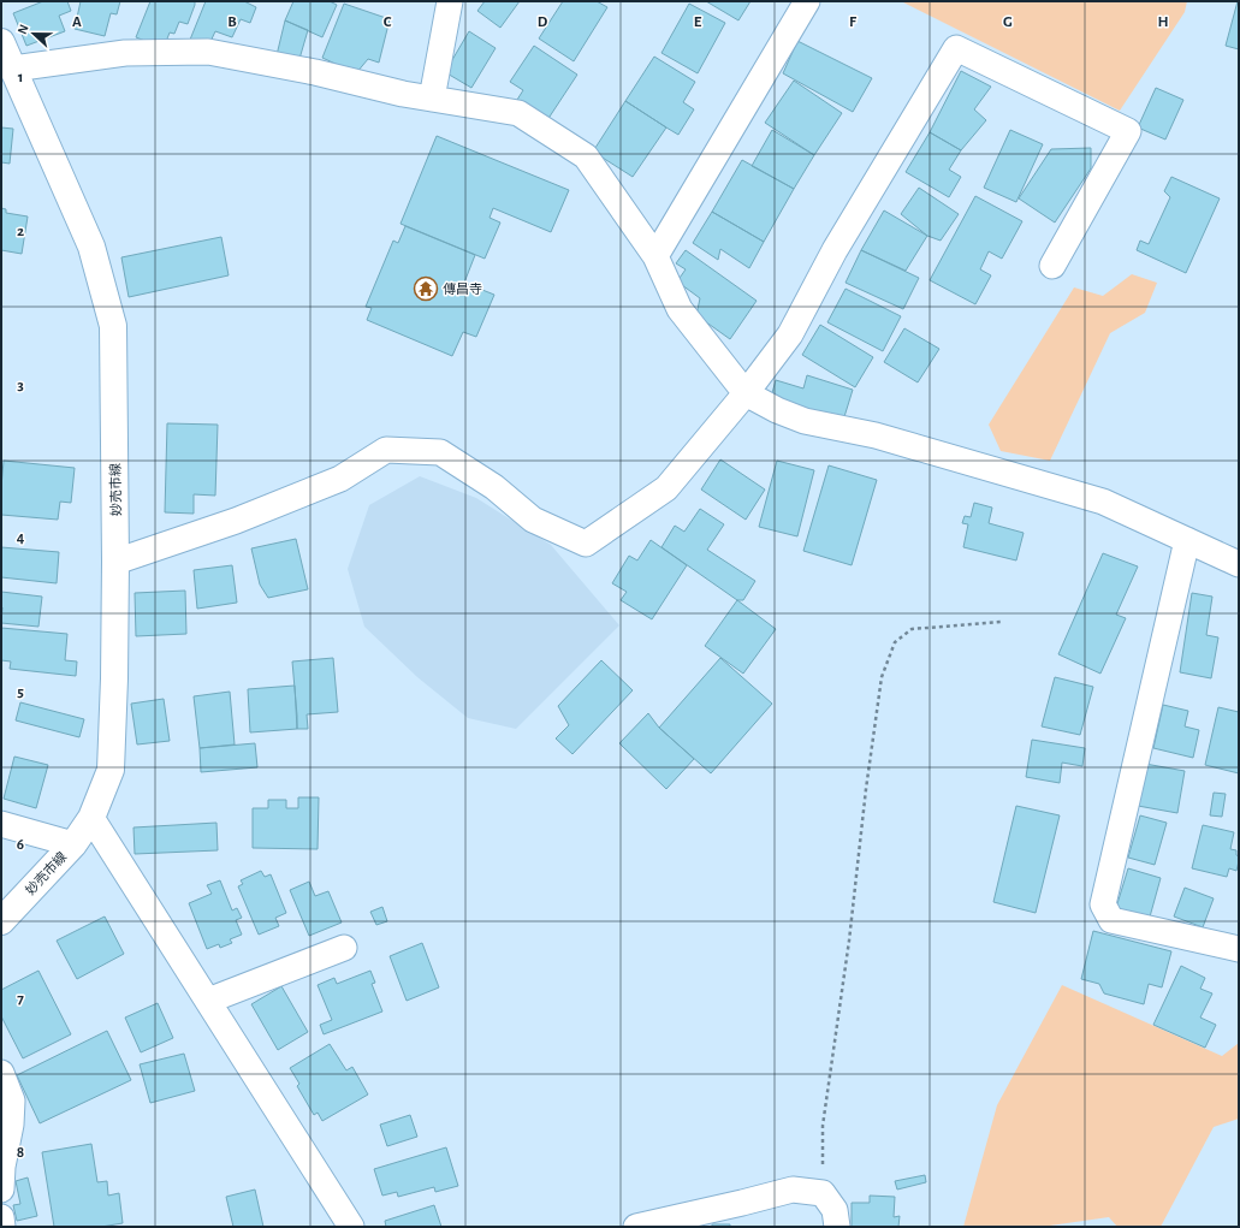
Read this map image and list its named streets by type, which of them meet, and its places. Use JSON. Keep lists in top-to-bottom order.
{
  "streets": {
    "main road": ["妙売市線"]
  },
  "places": {
    "temple": ["傳昌寺"]
  },
  "north": "left",
  "grid": {
    "columns": [
      "A",
      "B",
      "C",
      "D",
      "E",
      "F",
      "G",
      "H"
    ],
    "rows": [
      "1",
      "2",
      "3",
      "4",
      "5",
      "6",
      "7",
      "8"
    ]
  }
}
